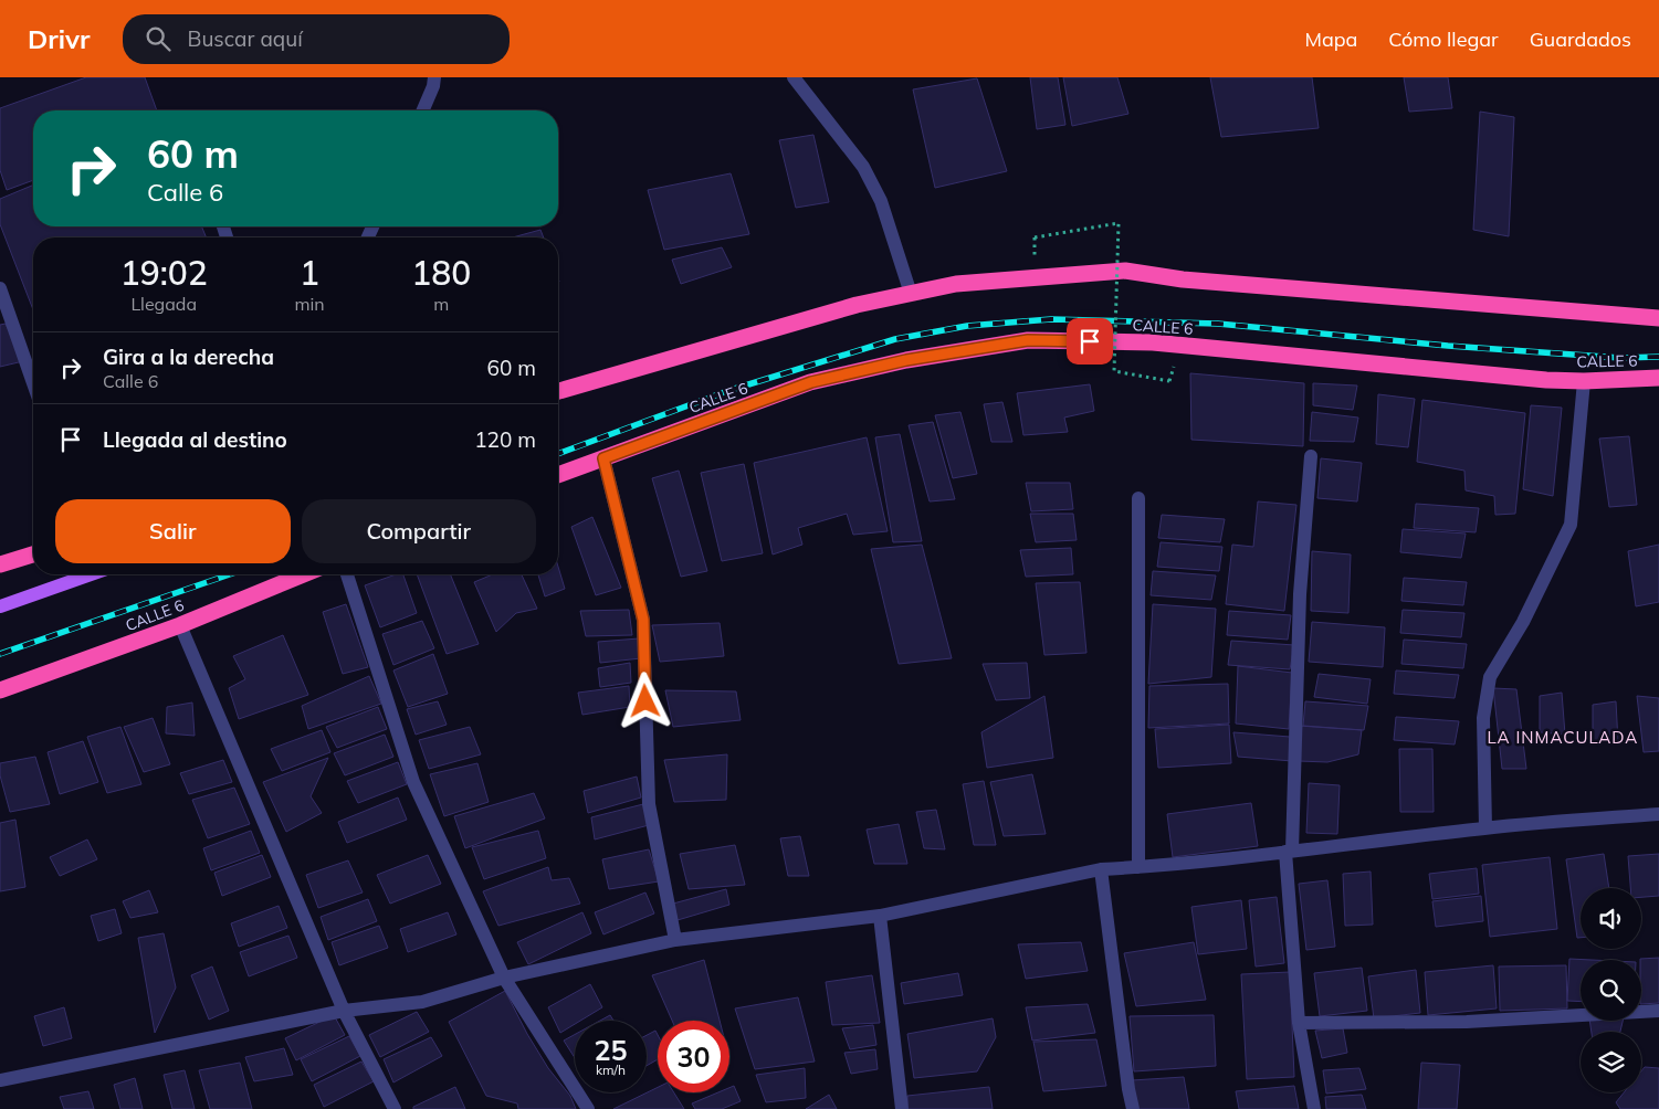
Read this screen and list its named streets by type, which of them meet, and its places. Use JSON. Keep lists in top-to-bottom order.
{
  "streets": {
    "highway": ["CALLE 6"]
  },
  "districts": ["LA INMACULADA"],
  "page": {
    "header": "Drivr",
    "search": "Buscar aquí",
    "nav": ["Mapa", "Cómo llegar", "Guardados"],
    "turn": ["60 m", "Calle 6"],
    "eta": [
      "19:02",
      "Llegada",
      "1",
      "min",
      "180",
      "m"
    ],
    "list": [
      {
        "name": "Gira a la derecha",
        "note": "Calle 6",
        "value": "60 m"
      },
      {
        "name": "Llegada al destino",
        "value": "120 m"
      }
    ],
    "buttons": ["Salir", "Compartir"],
    "speed": "25 km/h",
    "limit": "30"
  }
}
